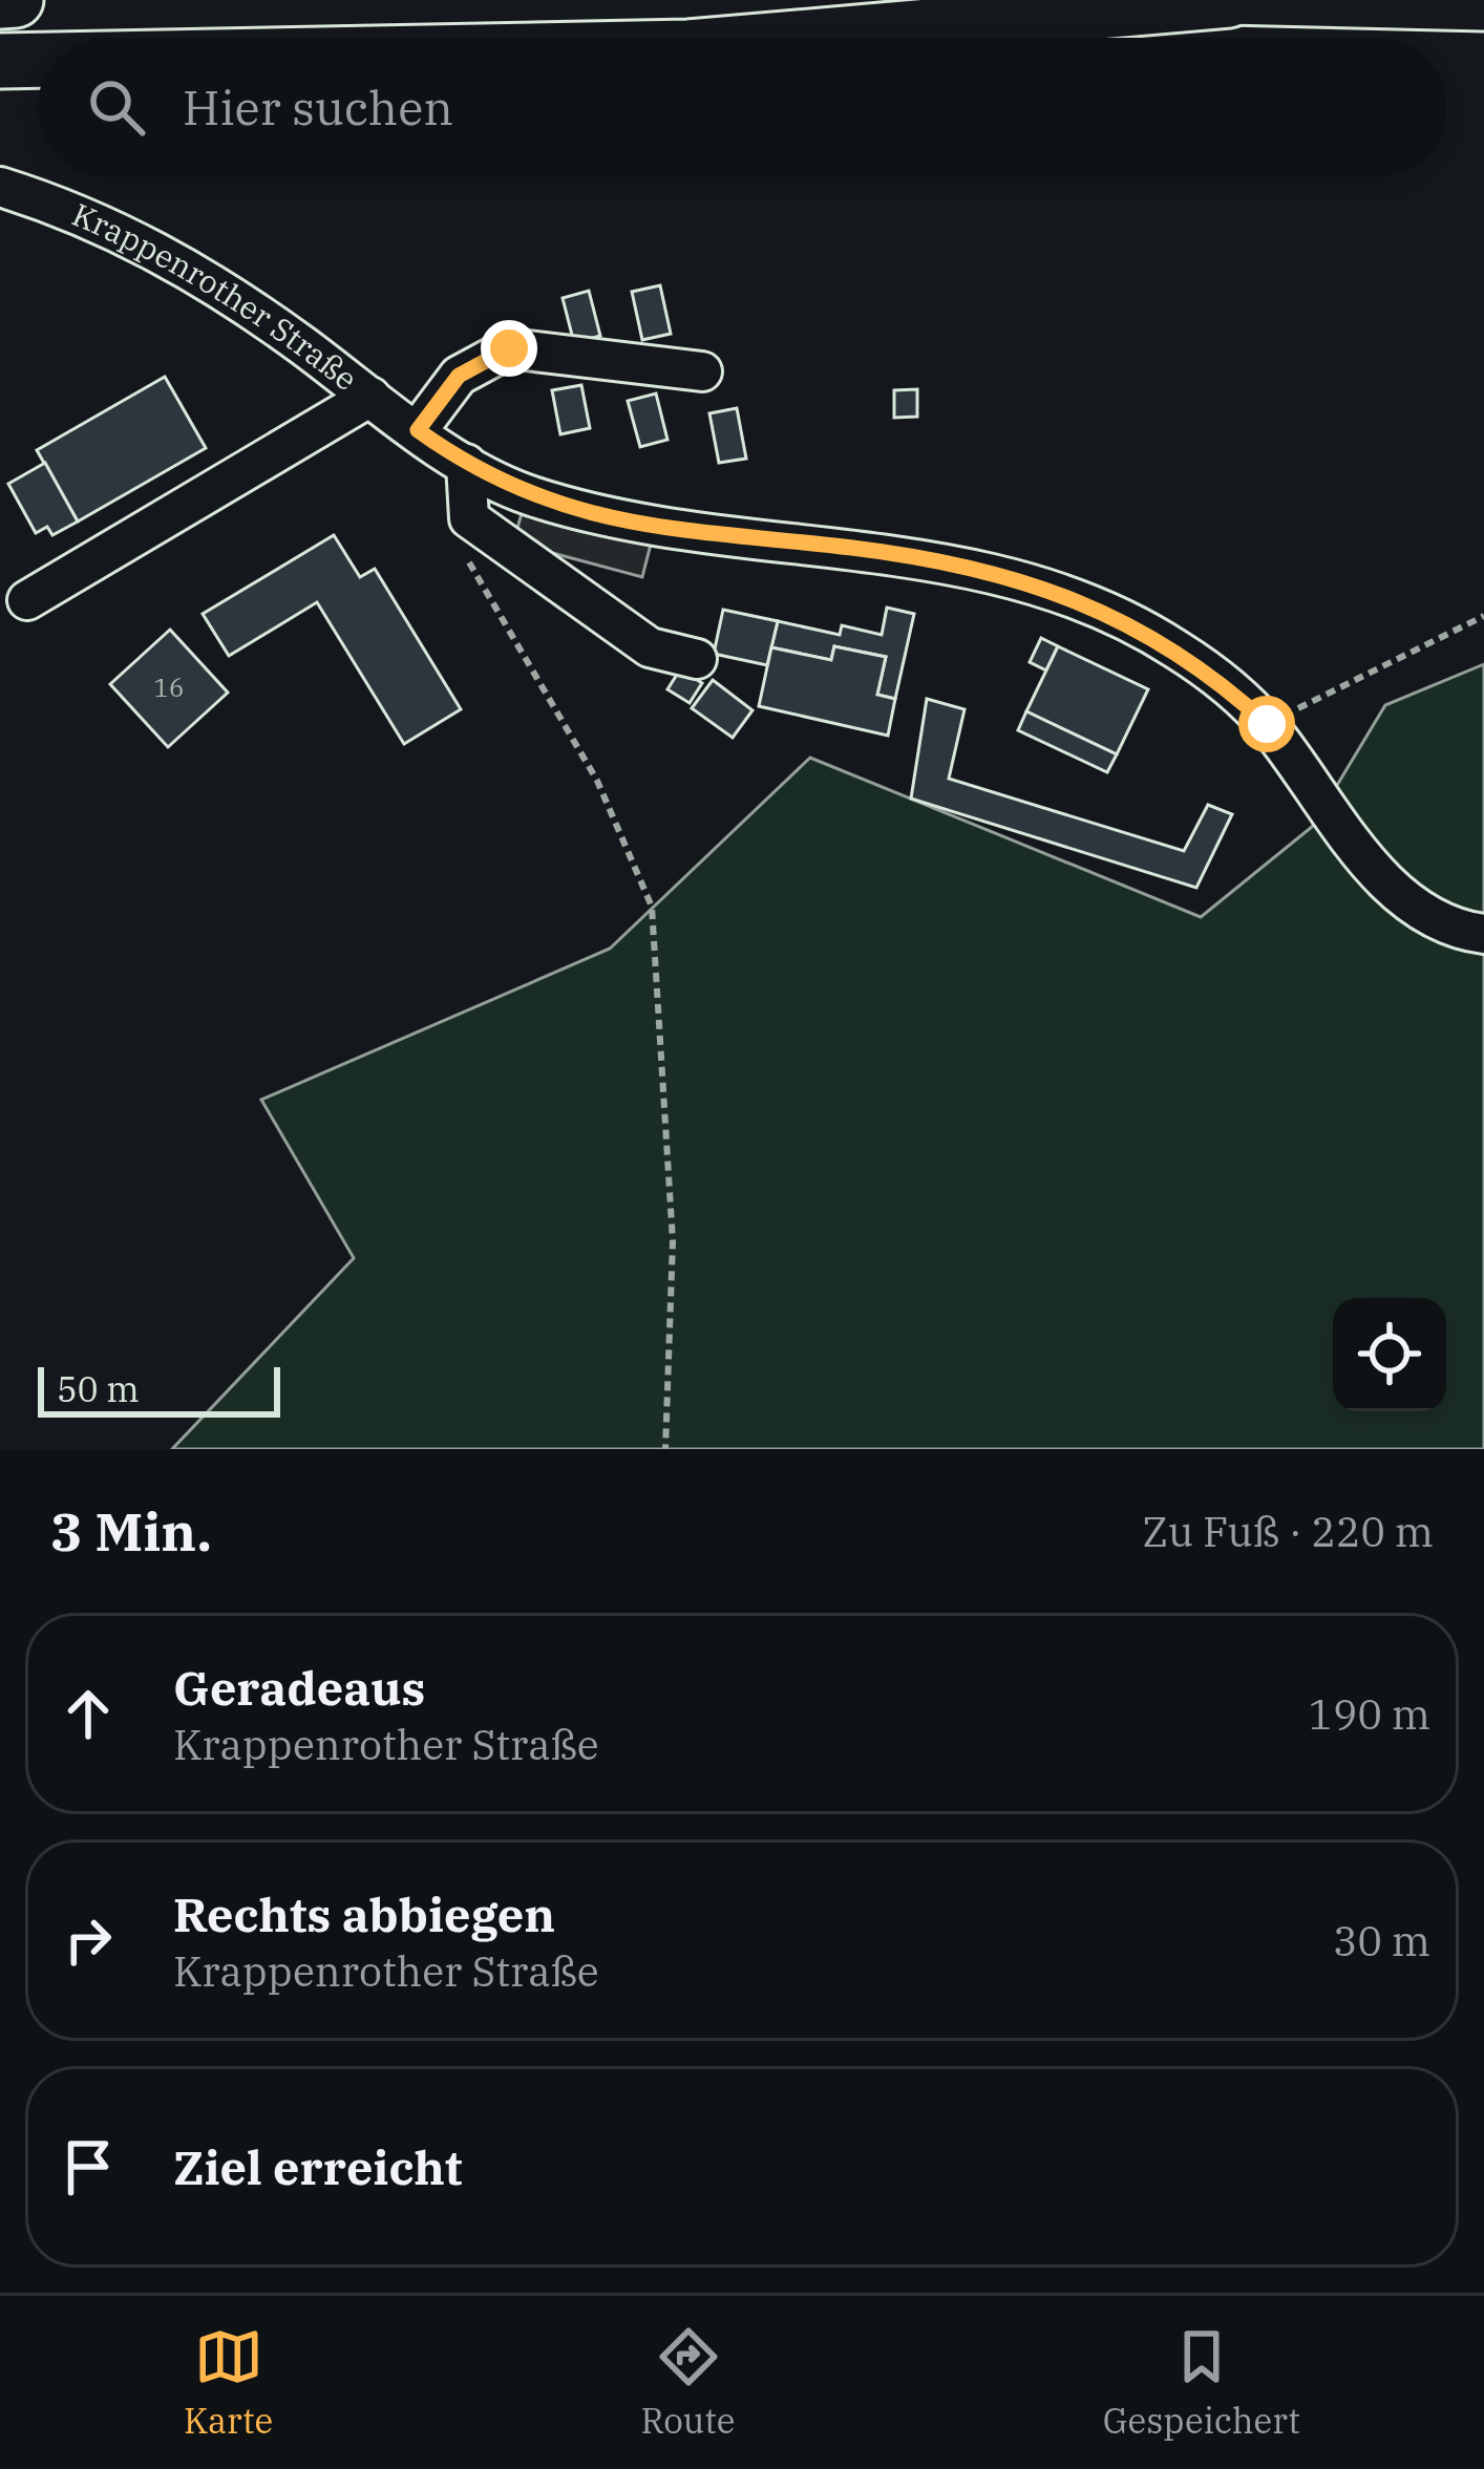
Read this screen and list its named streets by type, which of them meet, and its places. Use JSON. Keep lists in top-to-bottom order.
{
  "streets": {
    "street": ["Krappenrother Straße"]
  },
  "house_numbers": ["16"],
  "scale_bar": "50 m",
  "page": {
    "search": "Hier suchen",
    "scale": "50 m",
    "heading": ["3 Min.", "Zu Fuß · 220 m"],
    "list": [
      ["Geradeaus", "Krappenrother Straße", "190 m"],
      ["Rechts abbiegen", "Krappenrother Straße", "30 m"],
      "Ziel erreicht"
    ],
    "nav": ["Karte", "Route", "Gespeichert"]
  }
}
